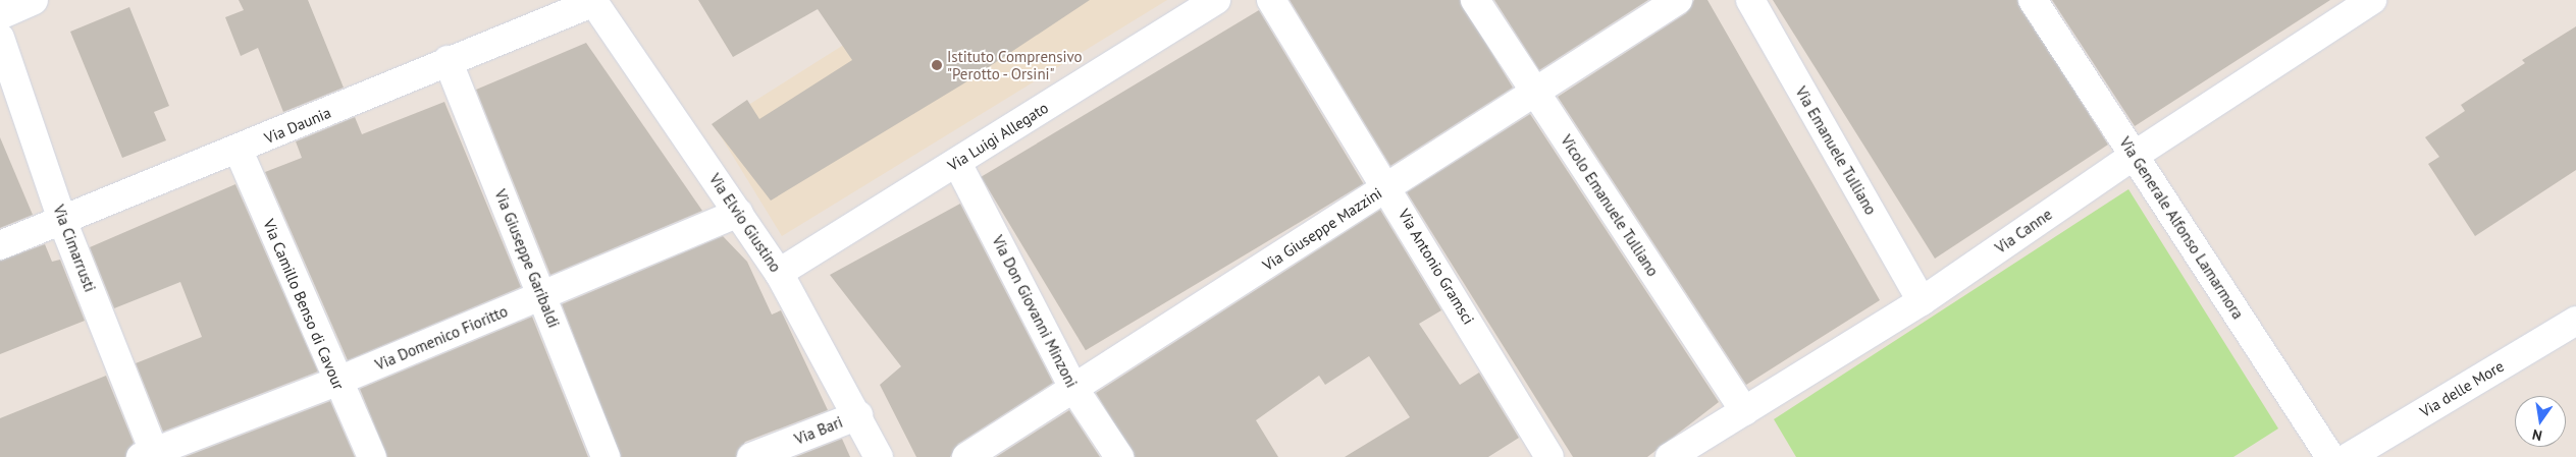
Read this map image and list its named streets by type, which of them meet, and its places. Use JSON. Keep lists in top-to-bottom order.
{
  "streets": {
    "street": [
      "Via Daunia",
      "Via Luigi Allegato",
      "Via Emanuele Tulliano",
      "Vicolo Emanuele Tulliano",
      "Via Elvio Giustino",
      "Via Generale Alfonso Lamarmora",
      "Via Giuseppe Mazzini",
      "Via Canne",
      "Via Cimarrusti",
      "Via Giuseppe Garibaldi",
      "Via Antonio Gramsci",
      "Via Camillo Benso di Cavour",
      "Via Don Giovanni Minzoni",
      "Via Domenico Fioritto",
      "Via delle More",
      "Via Bari"
    ]
  },
  "crossings": [
    ["Via Daunia", "Via Elvio Giustino"],
    ["Via Daunia", "Via Cimarrusti"],
    ["Via Daunia", "Via Giuseppe Garibaldi"],
    ["Via Daunia", "Via Camillo Benso di Cavour"],
    ["Via Luigi Allegato", "Via Elvio Giustino"],
    ["Via Luigi Allegato", "Via Don Giovanni Minzoni"],
    ["Via Emanuele Tulliano", "Via Canne"],
    ["Vicolo Emanuele Tulliano", "Via Giuseppe Mazzini"],
    ["Vicolo Emanuele Tulliano", "Via Canne"],
    ["Via Elvio Giustino", "Via Domenico Fioritto"],
    ["Via Elvio Giustino", "Via Bari"],
    ["Via Generale Alfonso Lamarmora", "Via Canne"],
    ["Via Giuseppe Mazzini", "Via Antonio Gramsci"],
    ["Via Giuseppe Mazzini", "Via Don Giovanni Minzoni"],
    ["Via Cimarrusti", "Via Domenico Fioritto"],
    ["Via Giuseppe Garibaldi", "Via Domenico Fioritto"],
    ["Via Camillo Benso di Cavour", "Via Domenico Fioritto"]
  ],
  "places": ["Istituto Comprensivo \"Perotto - Orsini\""],
  "north": "bottom"
}
